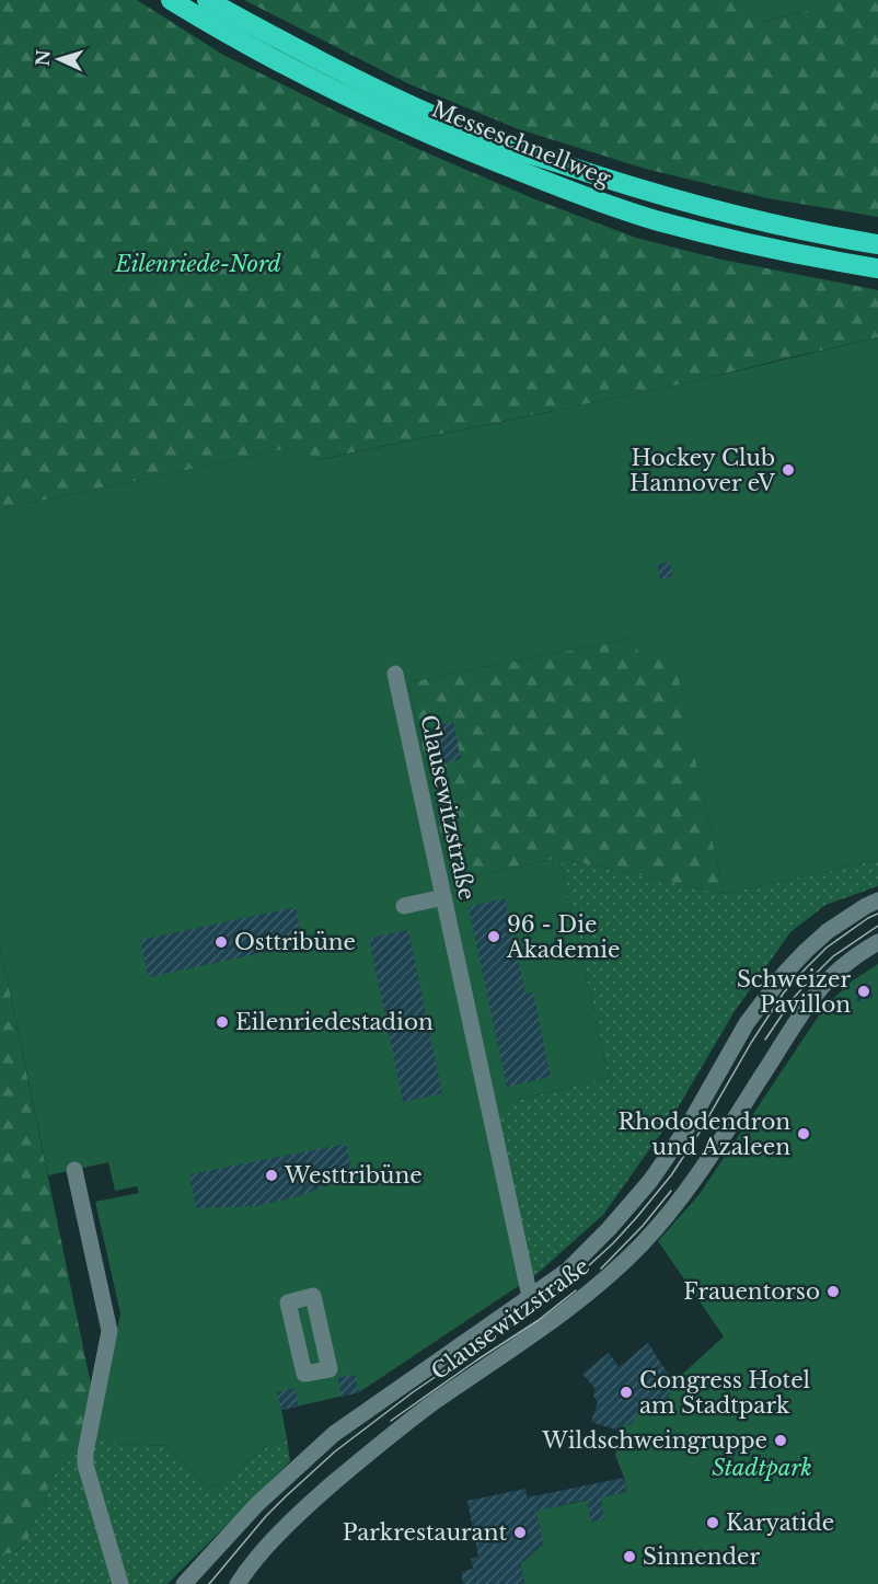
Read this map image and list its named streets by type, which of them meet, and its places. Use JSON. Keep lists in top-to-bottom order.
{
  "streets": {
    "highway": ["Messeschnellweg"],
    "street": ["Clausewitzstraße"]
  },
  "parks": ["Eilenriede-Nord", "Stadtpark"],
  "places": [
    "Hockey Club Hannover eV",
    "96 - Die Akademie",
    "Osttribüne",
    "Schweizer Pavillon",
    "Eilenriedestadion",
    "Rhododendron und Azaleen",
    "Westtribüne",
    "Frauentorso",
    "Congress Hotel am Stadtpark",
    "Wildschweingruppe",
    "Karyatide",
    "Parkrestaurant",
    "Sinnender"
  ],
  "north": "left"
}
